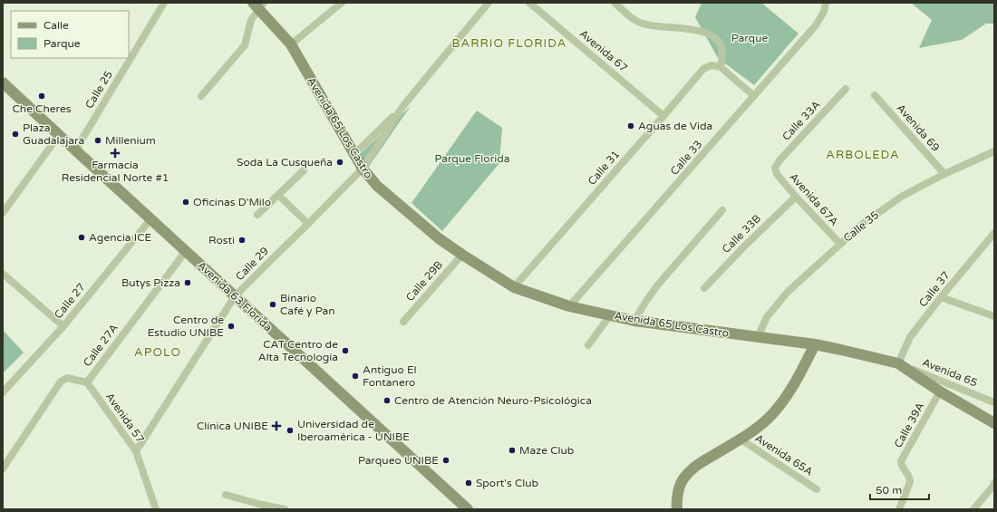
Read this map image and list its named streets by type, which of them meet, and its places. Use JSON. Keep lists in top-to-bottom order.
{
  "streets": {
    "main road": ["Avenida 65 Los Castro", "Avenida 63 Florida"],
    "street": [
      "Avenida 67",
      "Calle 25",
      "Calle 33A",
      "Avenida 69",
      "Calle 33",
      "Calle 31",
      "Avenida 67A",
      "Calle 35",
      "Calle 33B",
      "Calle 29",
      "Calle 29B",
      "Calle 37",
      "Calle 27",
      "Calle 27A",
      "Avenida 65",
      "Avenida 57",
      "Calle 39A",
      "Avenida 65A"
    ]
  },
  "crossings": [
    ["Avenida 67", "Calle 31"],
    ["Calle 25", "Avenida 63 Florida"],
    ["Calle 33A", "Avenida 67A"],
    ["Avenida 65 Los Castro", "Calle 33"],
    ["Avenida 65 Los Castro", "Calle 31"],
    ["Avenida 65 Los Castro", "Calle 35"],
    ["Avenida 65 Los Castro", "Calle 29"],
    ["Avenida 65 Los Castro", "Calle 29B"],
    ["Avenida 65 Los Castro", "Calle 37"],
    ["Avenida 65 Los Castro", "Avenida 65"],
    ["Avenida 69", "Calle 35"],
    ["Avenida 67A", "Calle 35"],
    ["Avenida 67A", "Calle 33B"],
    ["Calle 29", "Avenida 63 Florida"],
    ["Calle 29", "Avenida 57"],
    ["Calle 37", "Avenida 65"],
    ["Avenida 63 Florida", "Calle 27"],
    ["Avenida 63 Florida", "Calle 27A"],
    ["Calle 27A", "Avenida 57"]
  ],
  "districts": ["BARRIO FLORIDA", "ARBOLEDA", "APOLO"],
  "parks": ["Parque", "Parque Florida"],
  "places": {
    "other": [
      "Che Cheres",
      "Aguas de Vida",
      "Plaza Guadalajara",
      "Millenium",
      "Soda La Cusqueña",
      "Oficinas D'Milo",
      "Agencia ICE",
      "Rosti",
      "Butys Pizza",
      "Binario Café y Pan",
      "Centro de Estudio UNIBE",
      "CAT Centro de Alta Tecnología",
      "Antiguo El Fontanero",
      "Centro de Atención Neuro-Psicológica",
      "Universidad de Iberoamérica - UNIBE",
      "Maze Club",
      "Parqueo UNIBE",
      "Sport's Club"
    ],
    "health": ["Farmacia Residencial Norte #1", "Clínica UNIBE"]
  },
  "legend": ["Calle", "Parque"],
  "scale_bar": "50 m"
}
